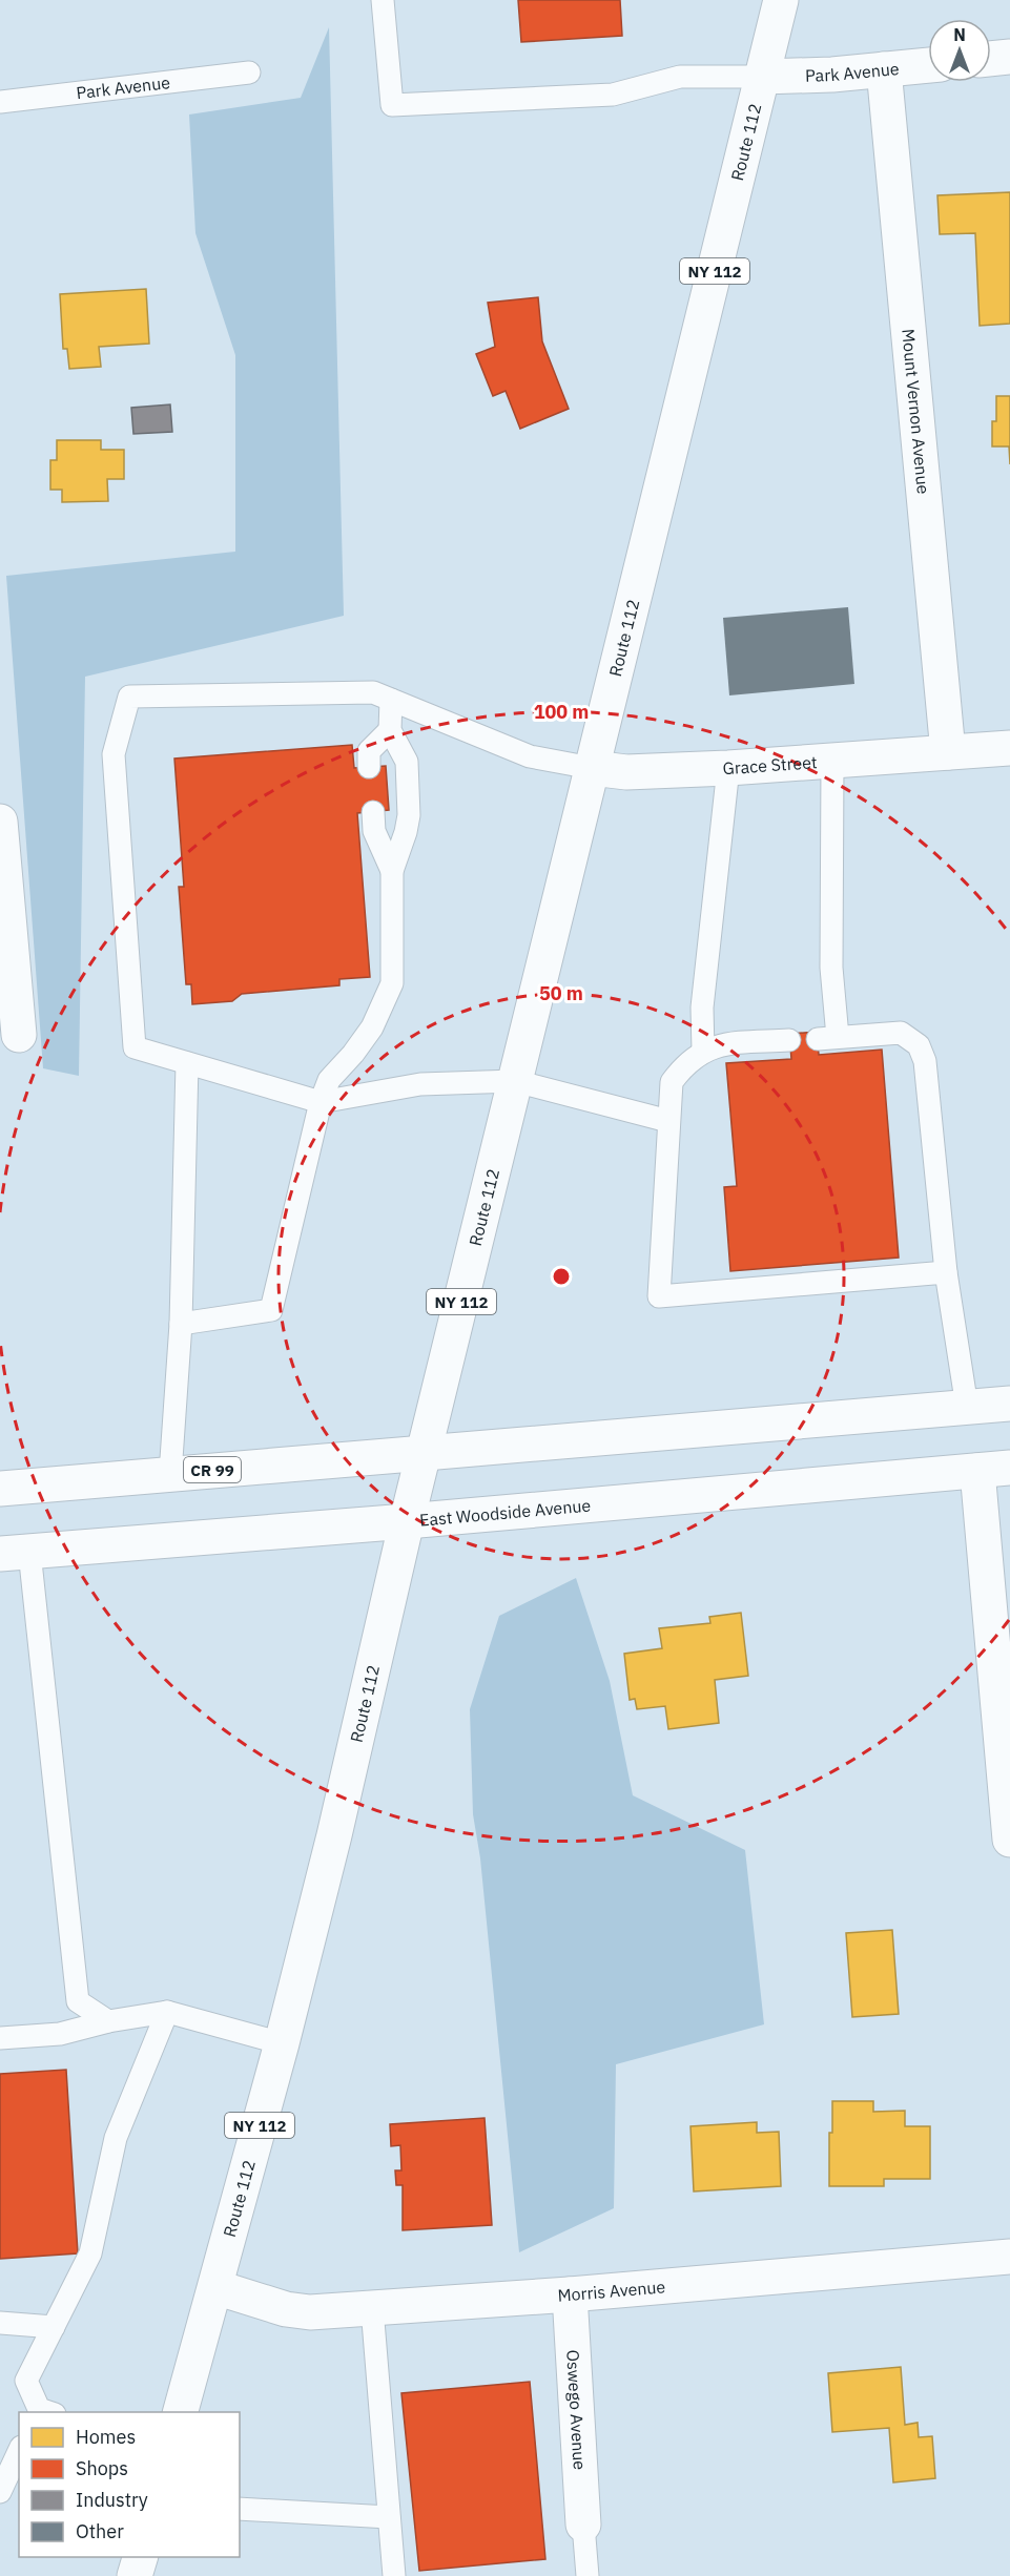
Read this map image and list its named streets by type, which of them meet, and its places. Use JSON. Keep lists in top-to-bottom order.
{
  "streets": {
    "main road": [
      "Park Avenue",
      "Route 112",
      "NY 112",
      "Mount Vernon Avenue",
      "Grace Street",
      "CR 99",
      "East Woodside Avenue",
      "Morris Avenue",
      "Oswego Avenue"
    ]
  },
  "crossings": [
    ["Park Avenue", "Route 112"],
    ["Park Avenue", "Mount Vernon Avenue"],
    ["Route 112", "Grace Street"],
    ["Route 112", "CR 99"],
    ["Route 112", "East Woodside Avenue"],
    ["Route 112", "Morris Avenue"],
    ["Mount Vernon Avenue", "Grace Street"],
    ["Morris Avenue", "Oswego Avenue"]
  ],
  "legend": [
    "Homes",
    "Shops",
    "Industry",
    "Other"
  ],
  "north": "top",
  "rings": ["100 m", "50 m"]
}
